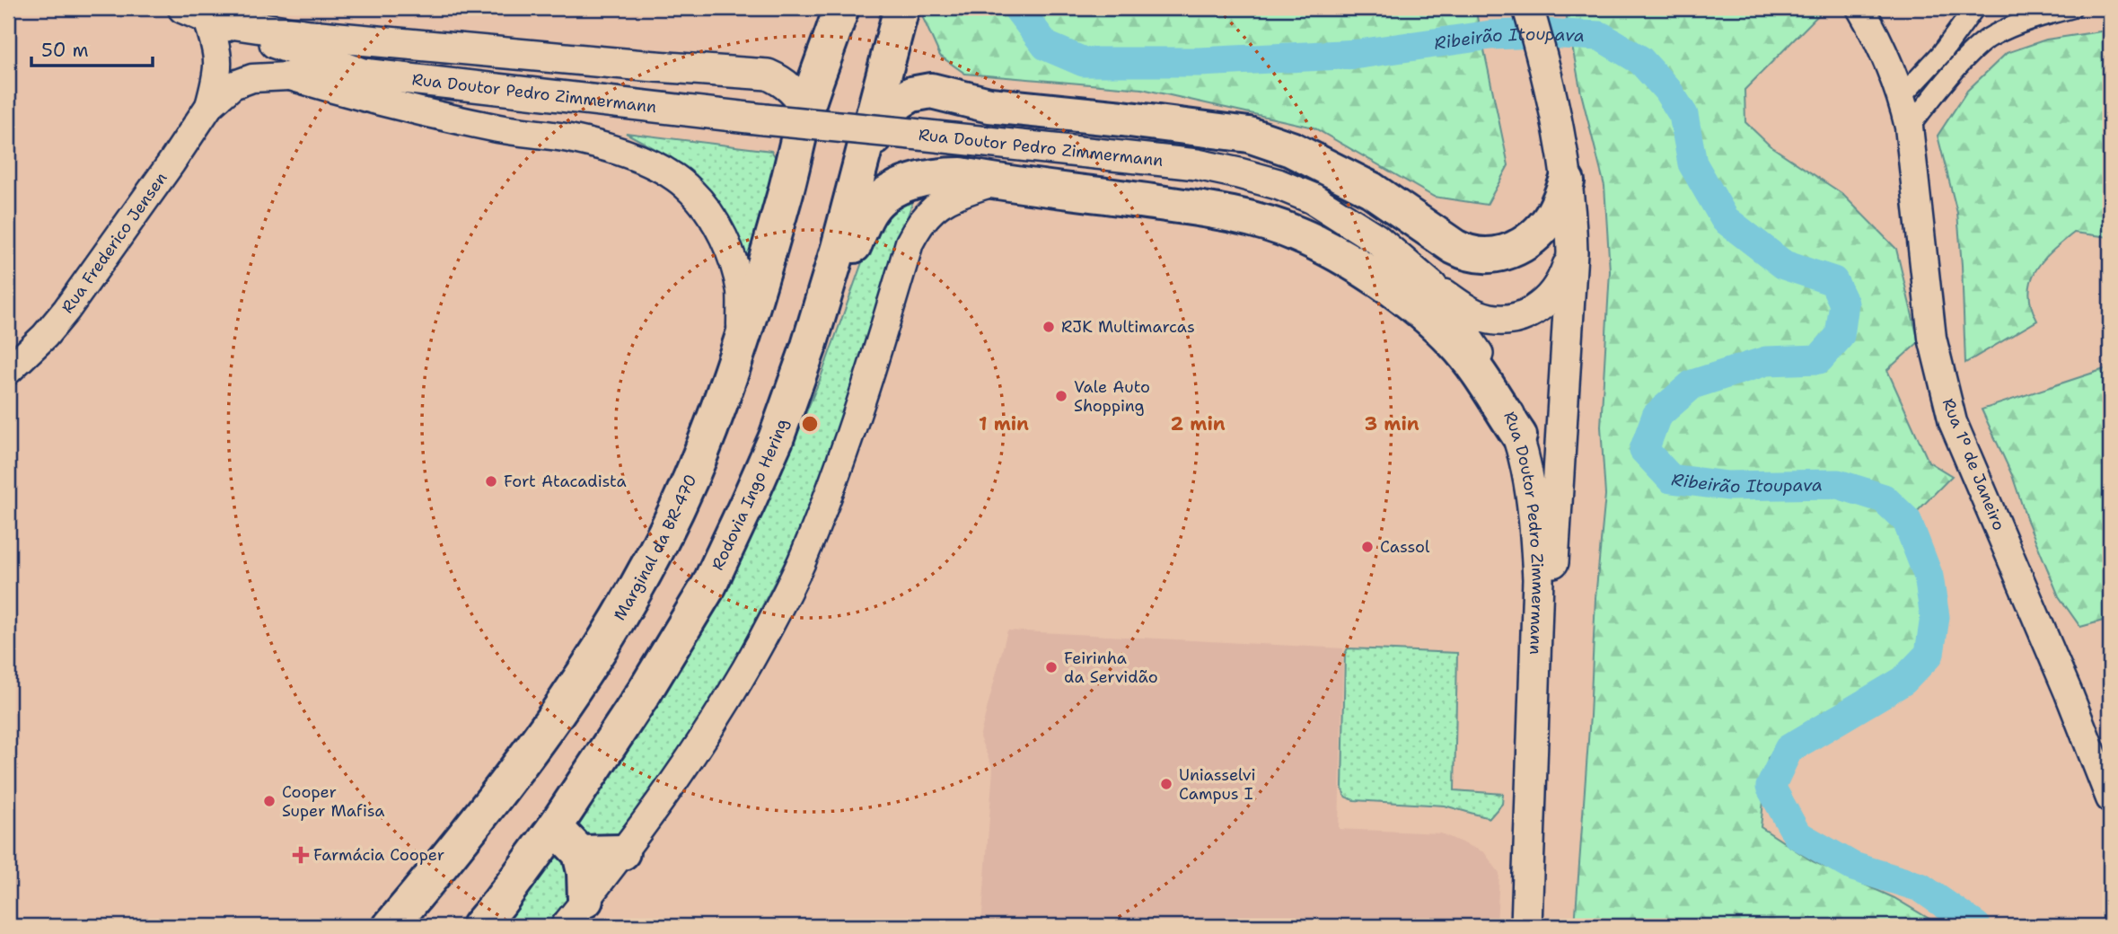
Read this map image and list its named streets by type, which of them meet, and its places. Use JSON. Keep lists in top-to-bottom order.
{
  "streets": {
    "highway": ["Rodovia Ingo Hering", "Marginal da BR-470"],
    "main road": ["Rua Doutor Pedro Zimmermann"],
    "street": ["Rua Frederico Jensen", "Rua 1º de Janeiro"]
  },
  "crossings": [
    ["Rua Doutor Pedro Zimmermann", "Rua Frederico Jensen"]
  ],
  "water": ["Ribeirão Itoupava"],
  "places": {
    "other": [
      "RJK Multimarcas",
      "Vale Auto Shopping",
      "Fort Atacadista",
      "Cassol",
      "Feirinha da Servidão",
      "Uniasselvi Campus I",
      "Cooper Super Mafisa"
    ],
    "health": ["Farmácia Cooper"]
  },
  "scale_bar": "50 m",
  "rings": ["1 min", "2 min", "3 min"]
}
